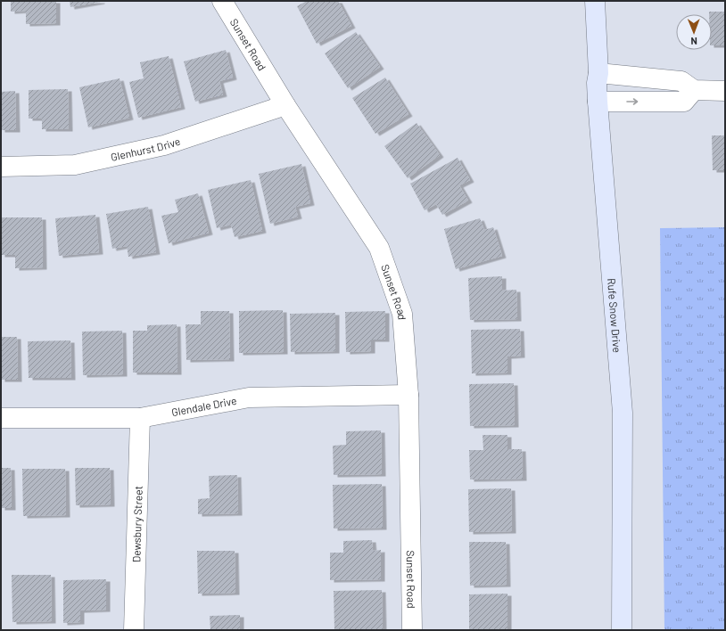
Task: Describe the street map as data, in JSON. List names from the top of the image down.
{
  "streets": {
    "main road": ["Rufe Snow Drive"],
    "street": [
      "Sunset Road",
      "Glenhurst Drive",
      "Glendale Drive",
      "Dewsbury Street"
    ]
  },
  "crossings": [
    ["Sunset Road", "Glenhurst Drive"],
    ["Sunset Road", "Glendale Drive"],
    ["Glendale Drive", "Dewsbury Street"]
  ],
  "north": "bottom"
}
